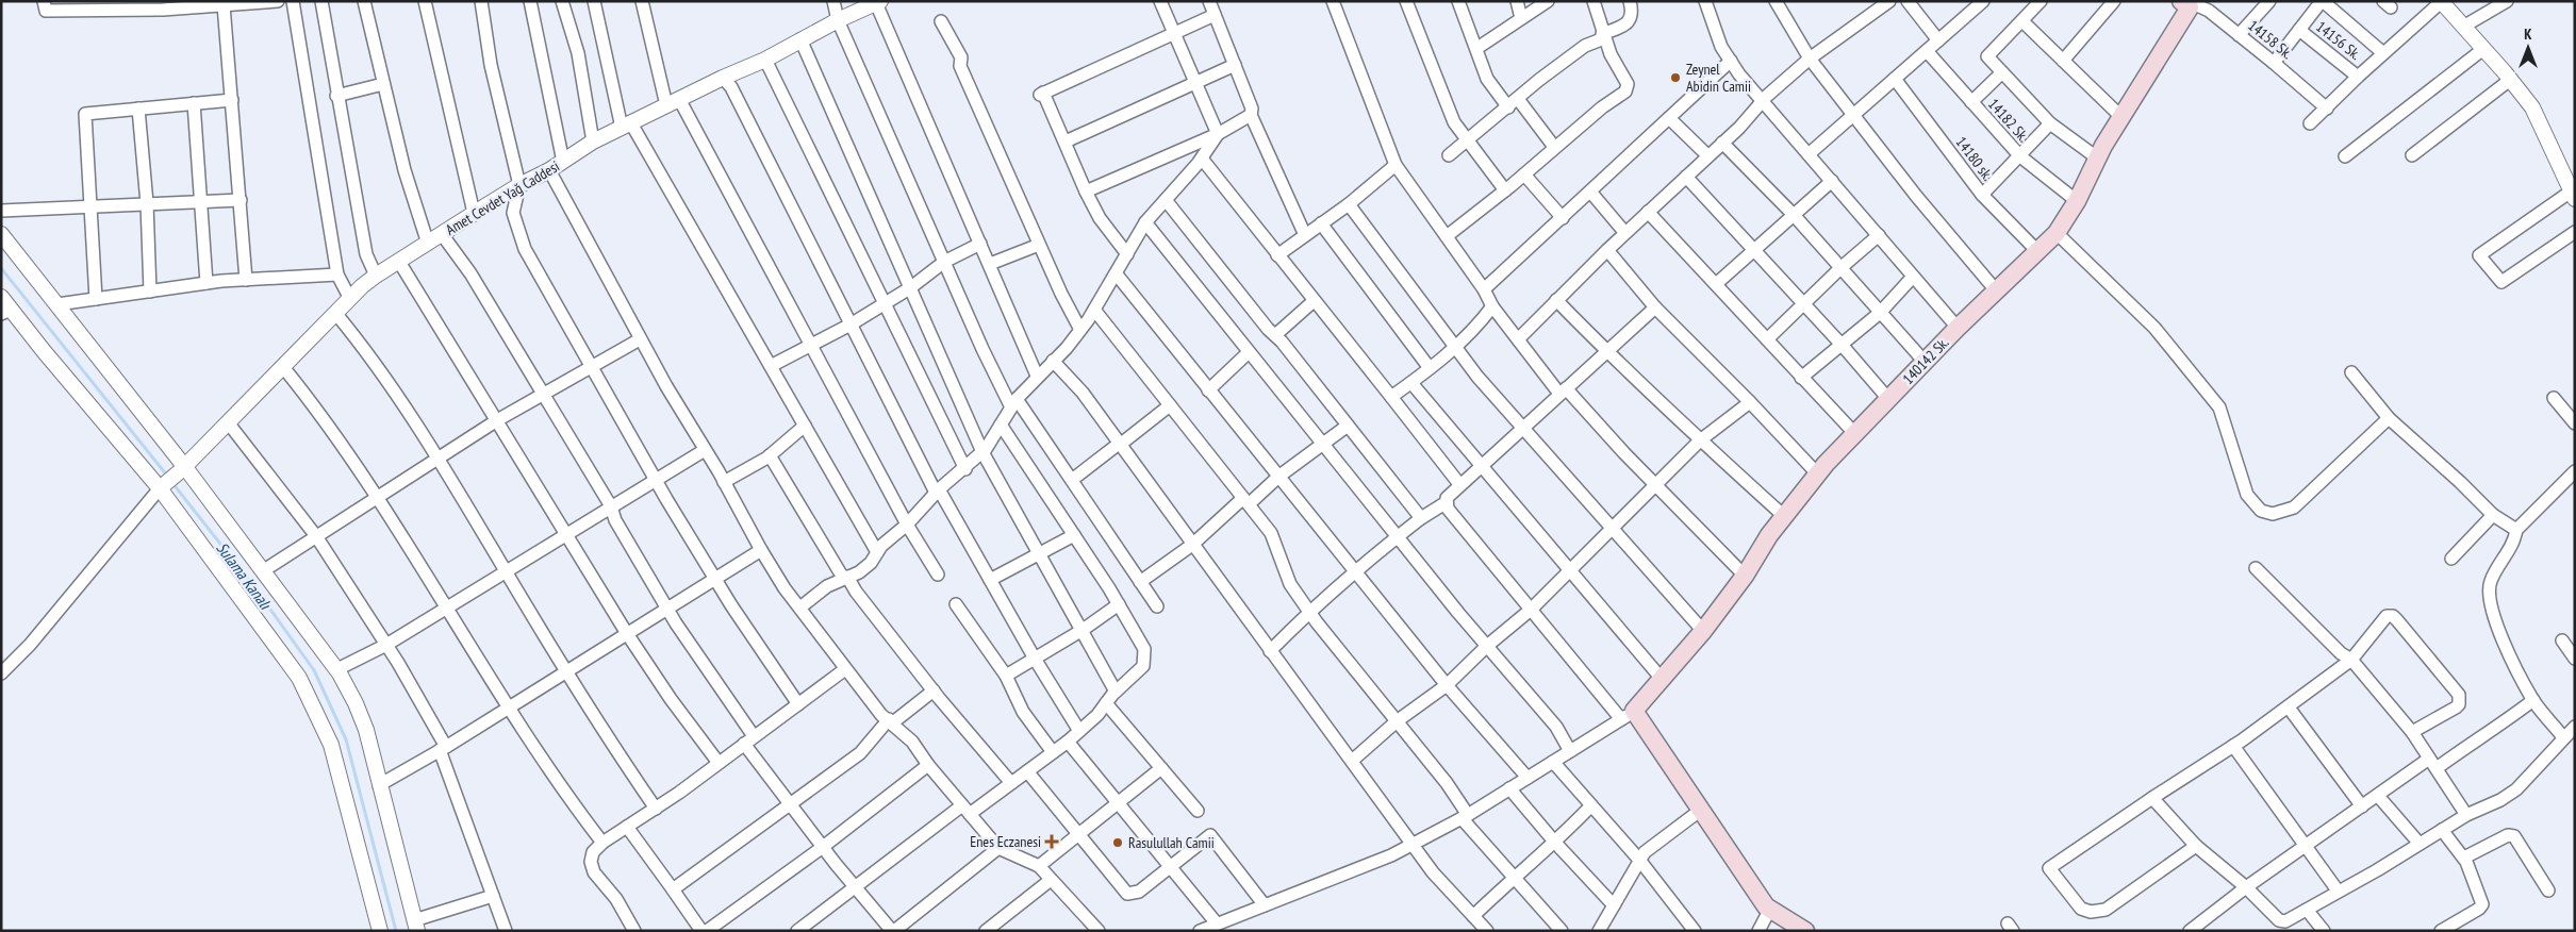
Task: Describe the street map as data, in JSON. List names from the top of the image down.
{
  "streets": {
    "main road": ["140142 Sk."],
    "street": [
      "14158 Sk.",
      "14156 Sk.",
      "14182 Sk.",
      "14180 sk.",
      "Amet Cevdet Yağ Caddesi"
    ]
  },
  "crossings": [
    ["14158 Sk.", "140142 Sk."],
    ["14182 Sk.", "140142 Sk."],
    ["14180 sk.", "140142 Sk."]
  ],
  "water": ["Sulama Kanalı"],
  "places": {
    "other": ["Zeynel Abidin Camii", "Rasulullah Camii"],
    "health": ["Enes Eczanesi"]
  },
  "north": "top"
}
